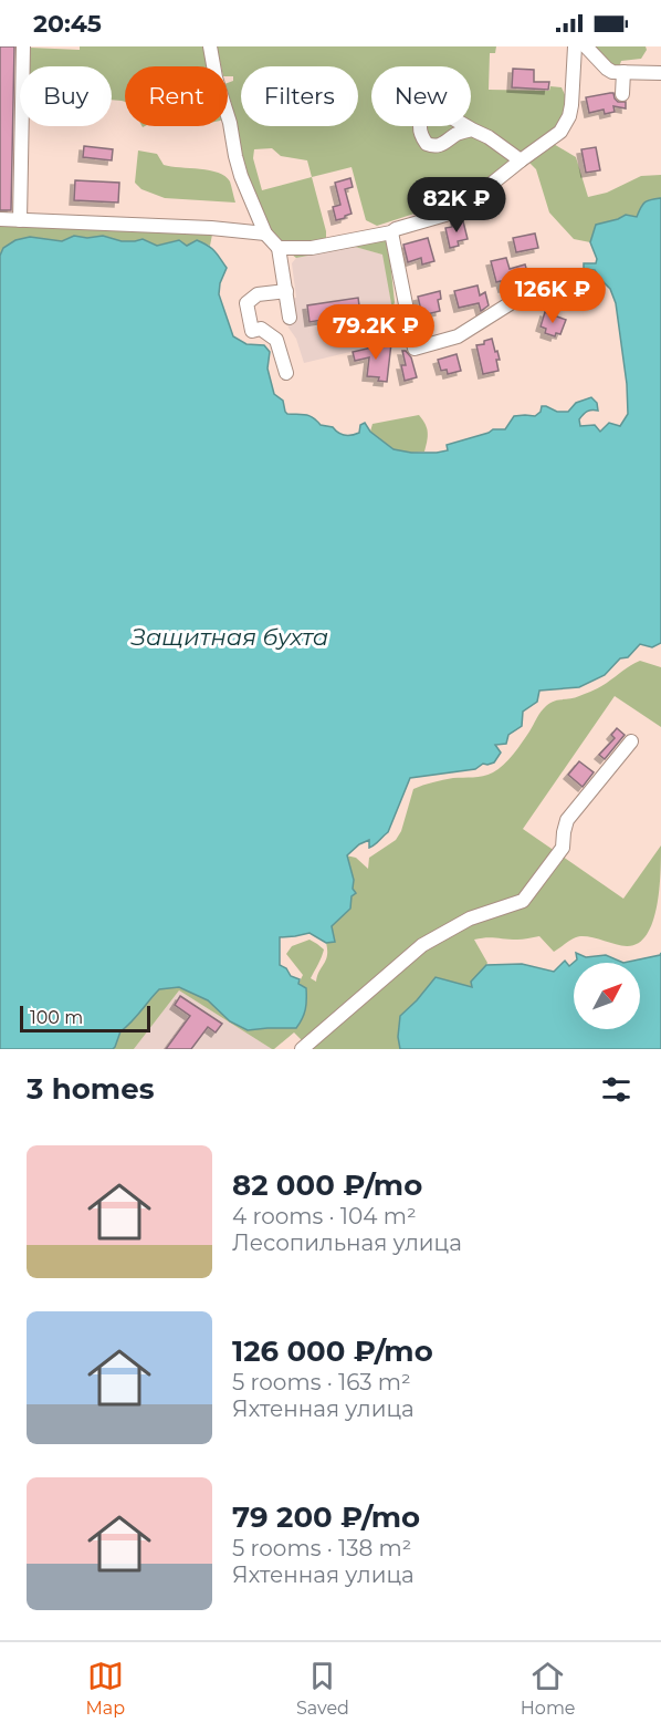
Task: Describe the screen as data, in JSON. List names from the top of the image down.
{
  "water": ["Защитная бухта"],
  "scale_bar": "100 m",
  "north": "top right",
  "page": {
    "status": "20:45",
    "chip": [
      "Buy",
      "Rent",
      "Filters",
      "New"
    ],
    "price": ["82K ₽", "126K ₽", "79.2K ₽"],
    "scale": "100 m",
    "heading": "3 homes",
    "list": [
      {
        "name": "82 000 ₽/mo",
        "note": "4 rooms · 104 m² · Лесопильная улица"
      },
      {
        "name": "126 000 ₽/mo",
        "note": "5 rooms · 163 m² · Яхтенная улица"
      },
      {
        "name": "79 200 ₽/mo",
        "note": "5 rooms · 138 m² · Яхтенная улица"
      }
    ],
    "tabs": ["Map", "Saved", "Home"]
  }
}
